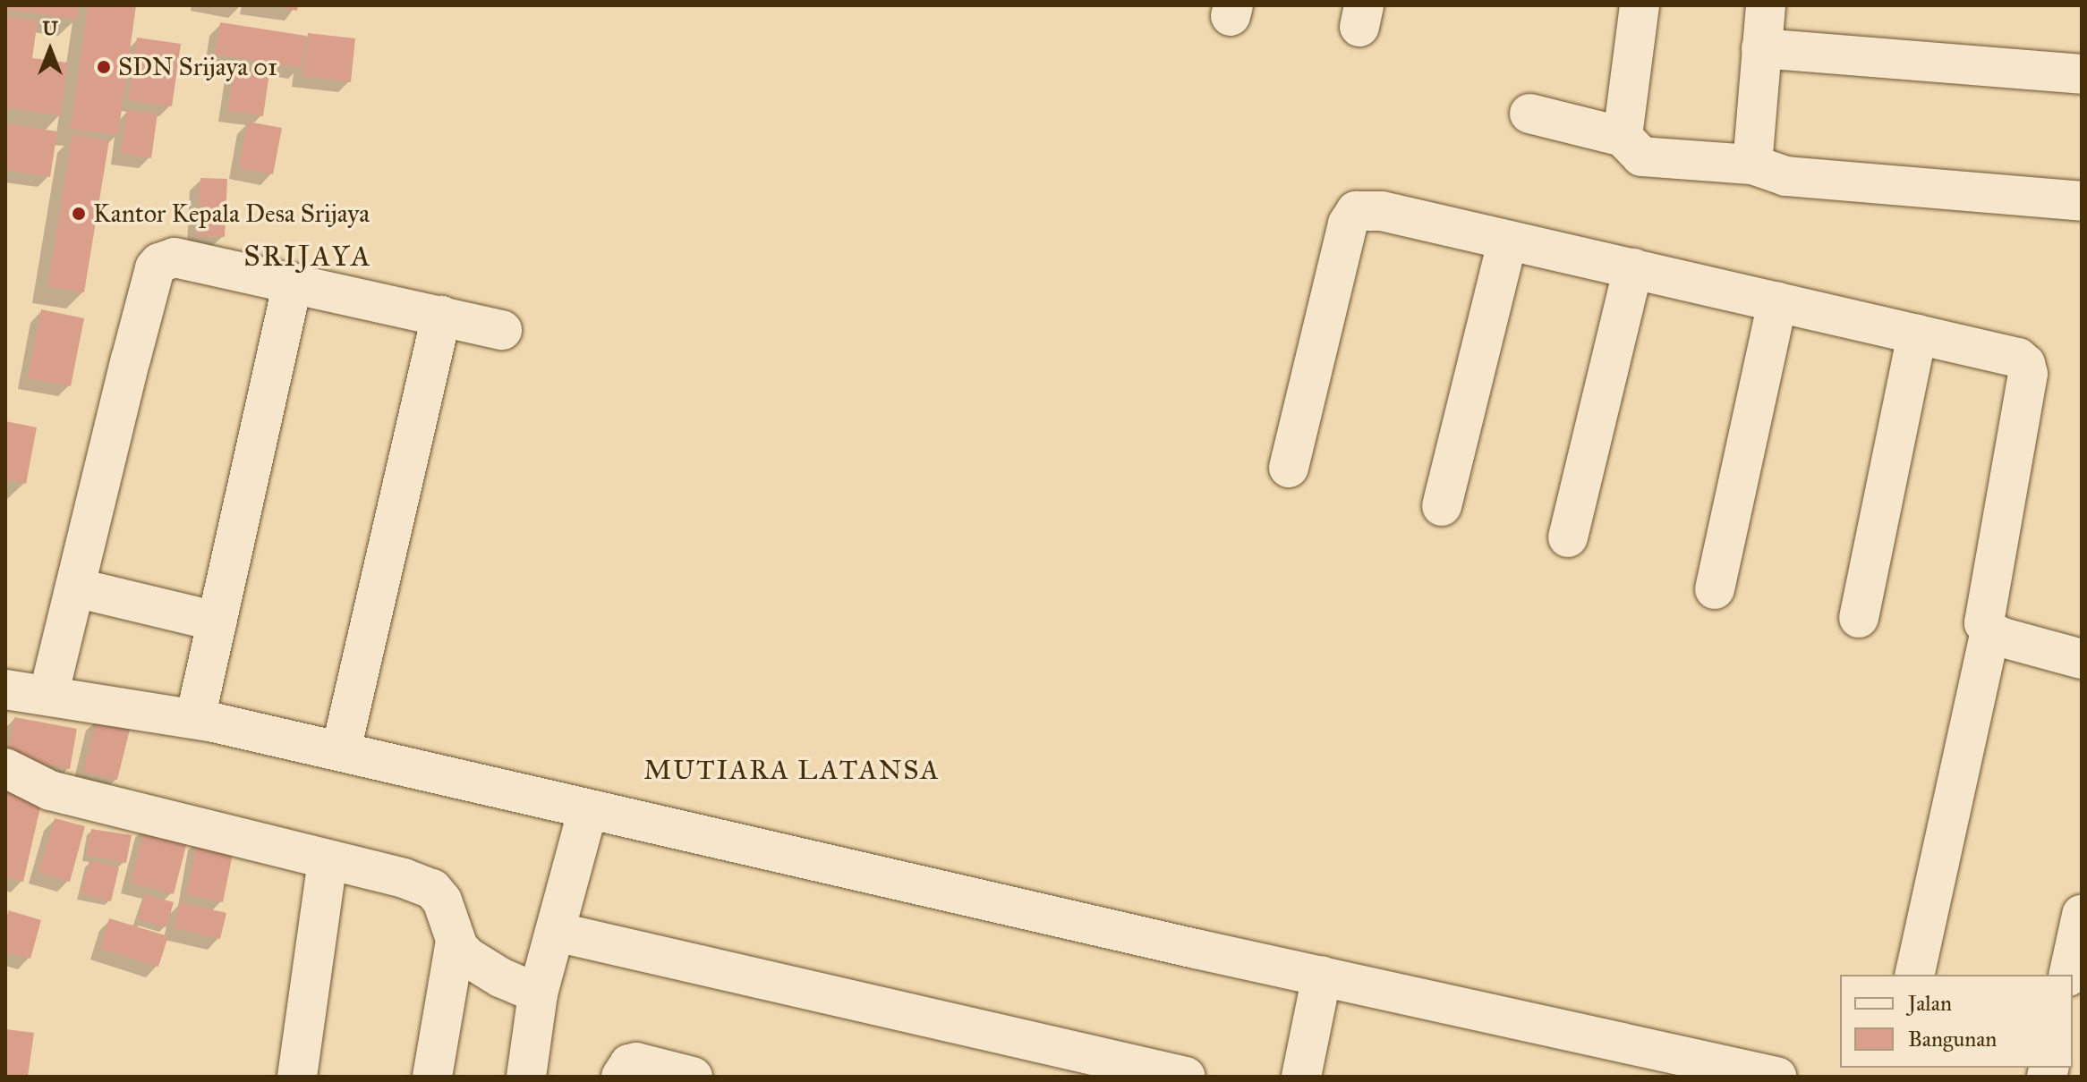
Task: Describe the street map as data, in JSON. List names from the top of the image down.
{
  "districts": ["SRIJAYA", "MUTIARA LATANSA"],
  "places": ["SDN Srijaya 01", "Kantor Kepala Desa Srijaya"],
  "legend": ["Jalan", "Bangunan"],
  "north": "top"
}
